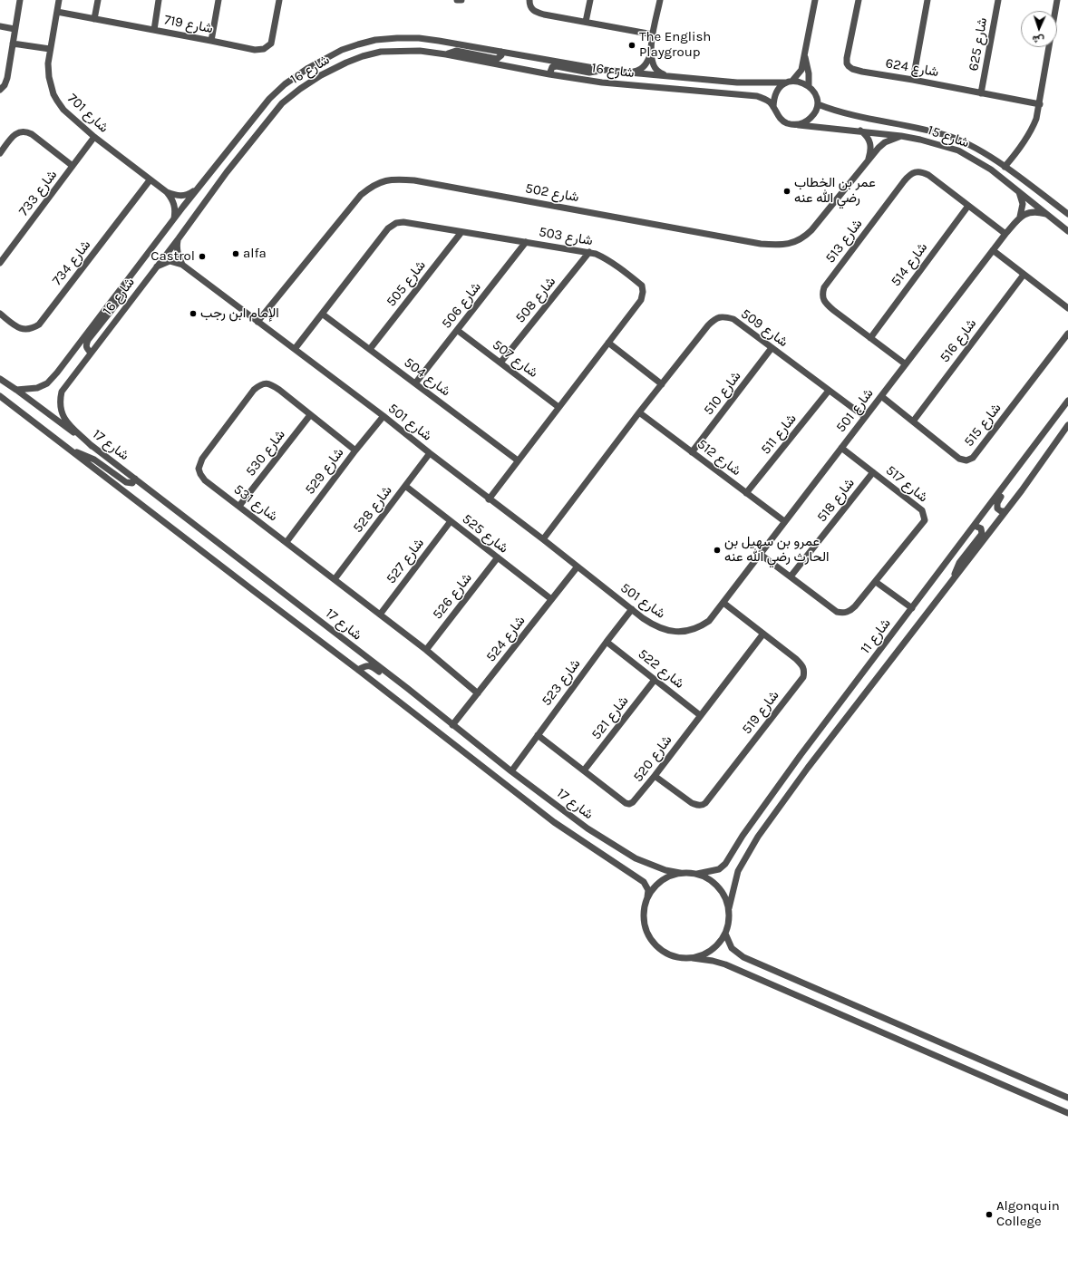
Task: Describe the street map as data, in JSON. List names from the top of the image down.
{
  "streets": {
    "street": [
      "شارع 719",
      "شارع 625",
      "شارع 624",
      "شارع 16",
      "شارع 701",
      "شارع 15",
      "شارع 733",
      "شارع 502",
      "شارع 503",
      "شارع 513",
      "شارع 734",
      "شارع 514",
      "شارع 505",
      "شارع 508",
      "شارع 506",
      "شارع 509",
      "شارع 516",
      "شارع 507",
      "شارع 504",
      "شارع 510",
      "شارع 501",
      "شارع 515",
      "شارع 511",
      "شارع 17",
      "شارع 530",
      "شارع 512",
      "شارع 529",
      "شارع 517",
      "شارع 518",
      "شارع 531",
      "شارع 528",
      "شارع 525",
      "شارع 527",
      "شارع 526",
      "شارع 11",
      "شارع 524",
      "شارع 522",
      "شارع 523",
      "شارع 519",
      "شارع 521",
      "شارع 520"
    ]
  },
  "crossings": [
    ["شارع 719", "شارع 701"],
    ["شارع 625", "شارع 624"],
    ["شارع 16", "شارع 701"],
    ["شارع 16", "شارع 15"],
    ["شارع 16", "شارع 17"],
    ["شارع 701", "شارع 733"],
    ["شارع 701", "شارع 734"],
    ["شارع 15", "شارع 502"],
    ["شارع 502", "شارع 501"],
    ["شارع 503", "شارع 505"],
    ["شارع 503", "شارع 508"],
    ["شارع 503", "شارع 506"],
    ["شارع 503", "شارع 507"],
    ["شارع 503", "شارع 504"],
    ["شارع 503", "شارع 501"],
    ["شارع 513", "شارع 514"],
    ["شارع 513", "شارع 501"],
    ["شارع 505", "شارع 504"],
    ["شارع 508", "شارع 507"],
    ["شارع 506", "شارع 507"],
    ["شارع 506", "شارع 504"],
    ["شارع 509", "شارع 510"],
    ["شارع 509", "شارع 501"],
    ["شارع 509", "شارع 511"],
    ["شارع 509", "شارع 512"],
    ["شارع 516", "شارع 515"],
    ["شارع 510", "شارع 512"],
    ["شارع 501", "شارع 515"],
    ["شارع 501", "شارع 512"],
    ["شارع 501", "شارع 529"],
    ["شارع 501", "شارع 517"],
    ["شارع 501", "شارع 528"],
    ["شارع 501", "شارع 524"],
    ["شارع 501", "شارع 523"],
    ["شارع 501", "شارع 519"],
    ["شارع 511", "شارع 512"],
    ["شارع 17", "شارع 11"],
    ["شارع 17", "شارع 524"],
    ["شارع 17", "شارع 523"],
    ["شارع 530", "شارع 531"],
    ["شارع 529", "شارع 531"],
    ["شارع 517", "شارع 518"],
    ["شارع 531", "شارع 528"],
    ["شارع 531", "شارع 527"],
    ["شارع 531", "شارع 526"],
    ["شارع 531", "شارع 524"],
    ["شارع 528", "شارع 525"],
    ["شارع 525", "شارع 527"],
    ["شارع 525", "شارع 526"],
    ["شارع 525", "شارع 524"],
    ["شارع 522", "شارع 523"],
    ["شارع 522", "شارع 521"],
    ["شارع 522", "شارع 520"],
    ["شارع 523", "شارع 520"],
    ["شارع 519", "شارع 520"],
    ["شارع 521", "شارع 520"]
  ],
  "places": [
    "The English Playgroup",
    "عمر بن الخطاب رضي الله عنه",
    "alfa",
    "Castrol",
    "الإمام ابن رجب",
    "عمرو بن سهيل بن الحارث رضي الله عنه",
    "Algonquin College"
  ],
  "north": "bottom"
}
